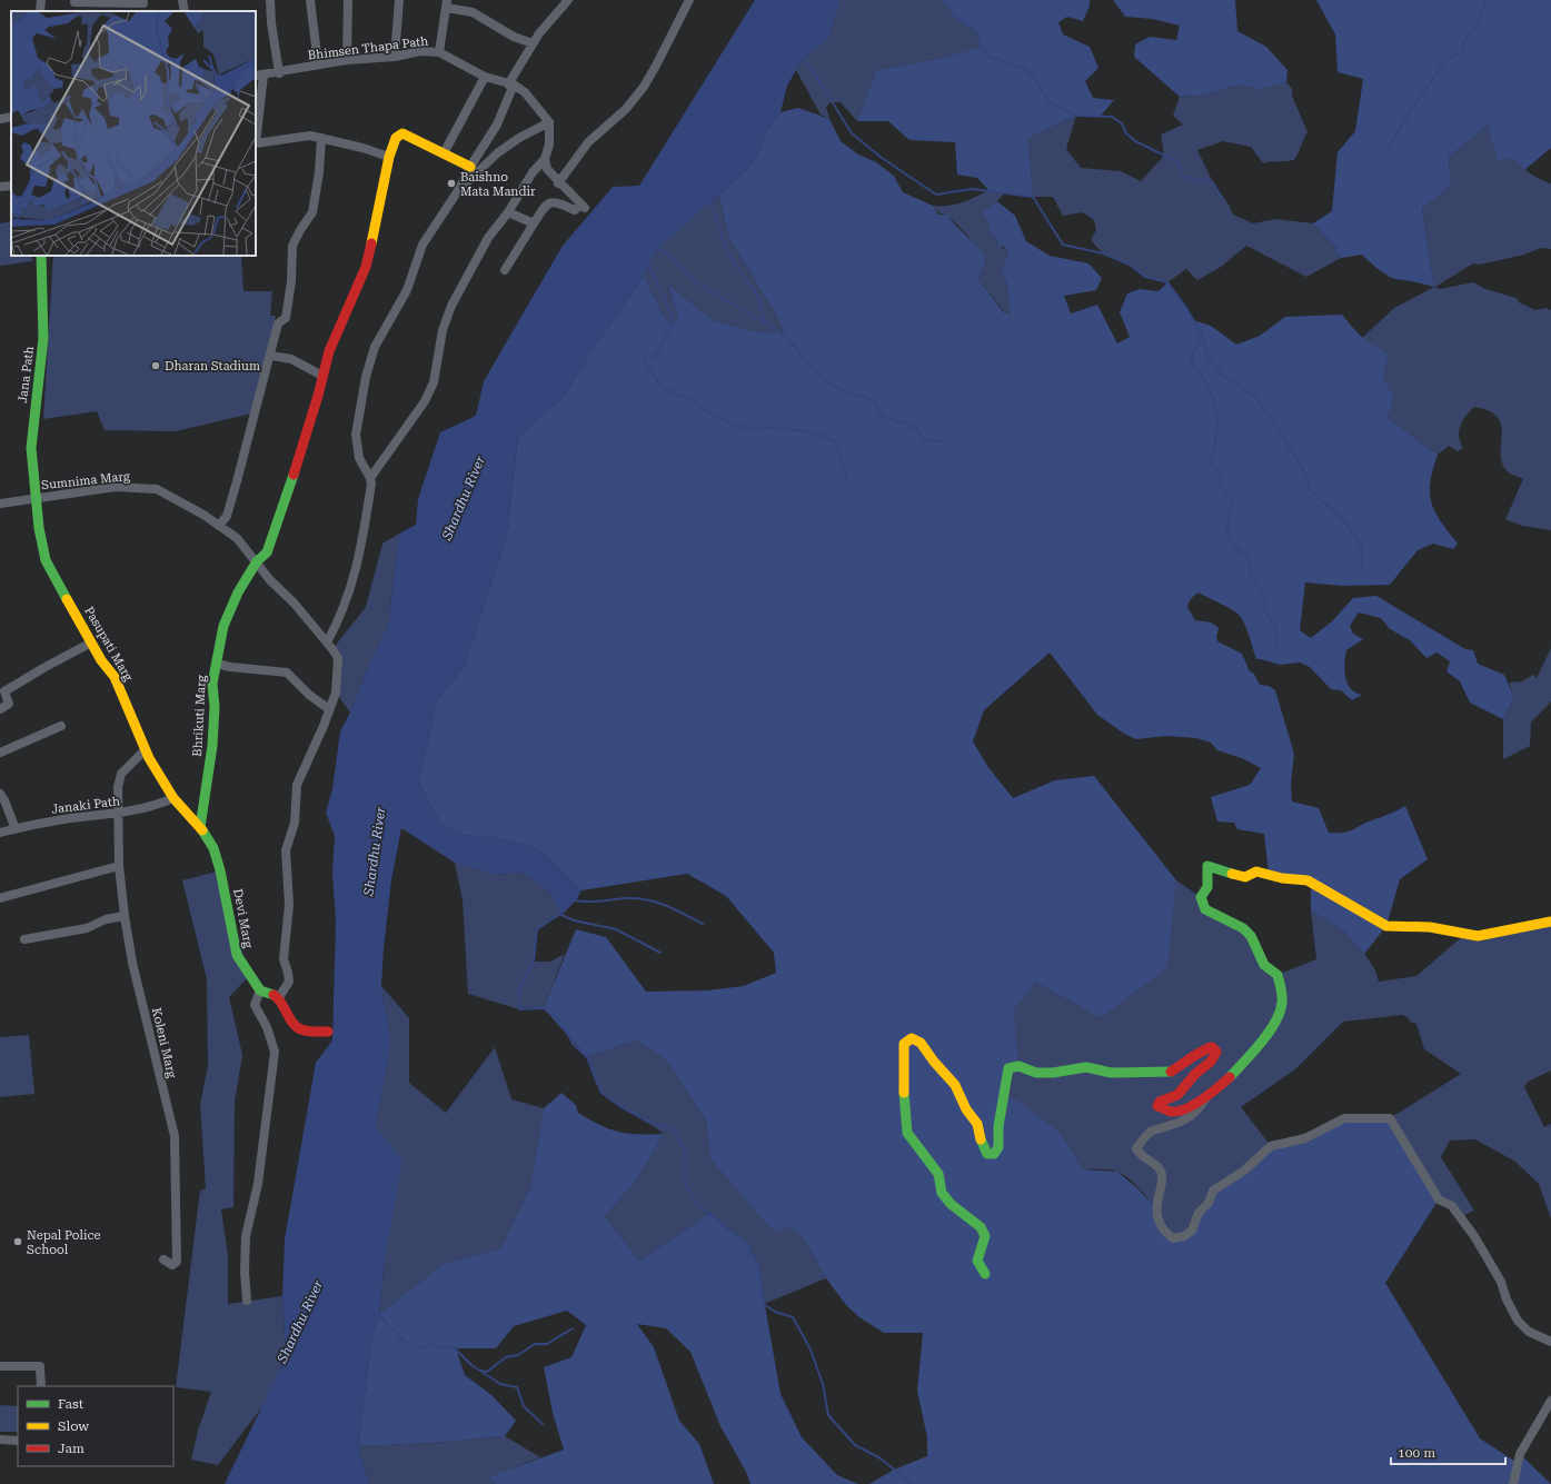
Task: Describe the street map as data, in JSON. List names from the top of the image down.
{
  "streets": {
    "street": [
      "Bhimsen Thapa Path",
      "Jana Path",
      "Sumnima Marg",
      "Pasupati Marg",
      "Bhrikuti Marg",
      "Janaki Path",
      "Devi Marg",
      "Koleni Marg"
    ]
  },
  "crossings": [
    ["Jana Path", "Sumnima Marg"],
    ["Jana Path", "Pasupati Marg"],
    ["Sumnima Marg", "Pasupati Marg"],
    ["Sumnima Marg", "Bhrikuti Marg"],
    ["Pasupati Marg", "Janaki Path"],
    ["Pasupati Marg", "Koleni Marg"],
    ["Bhrikuti Marg", "Devi Marg"],
    ["Janaki Path", "Koleni Marg"]
  ],
  "water": ["Shardhu River"],
  "places": ["Baishno Mata Mandir", "Dharan Stadium", "Nepal Police School"],
  "legend": ["Fast", "Slow", "Jam"],
  "scale_bar": "100 m"
}
